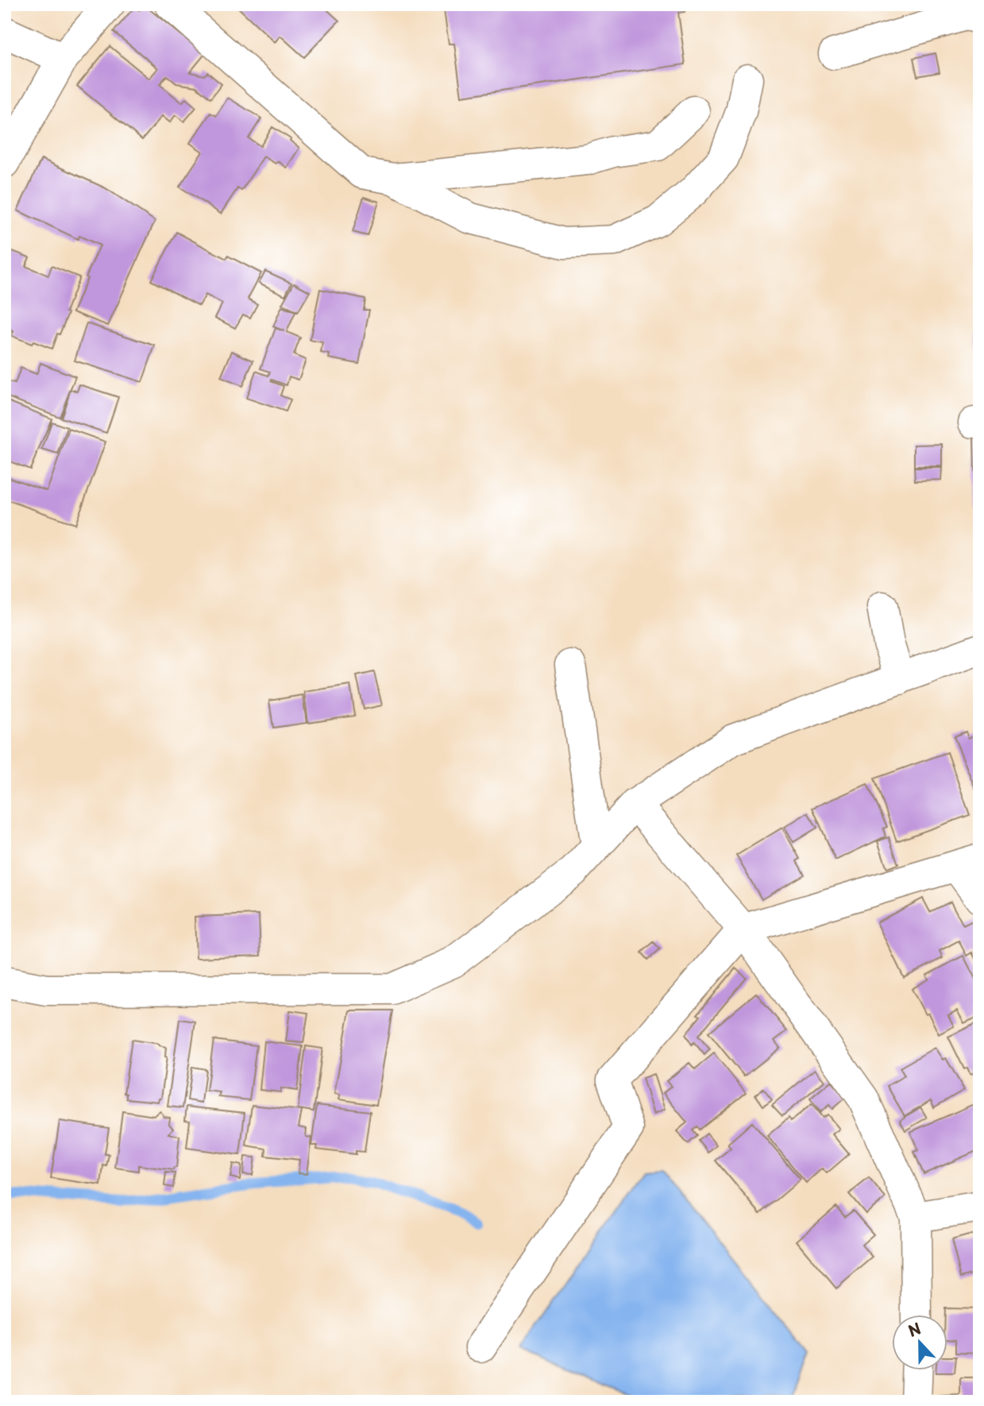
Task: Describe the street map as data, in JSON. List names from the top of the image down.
{
  "north": "top"
}
